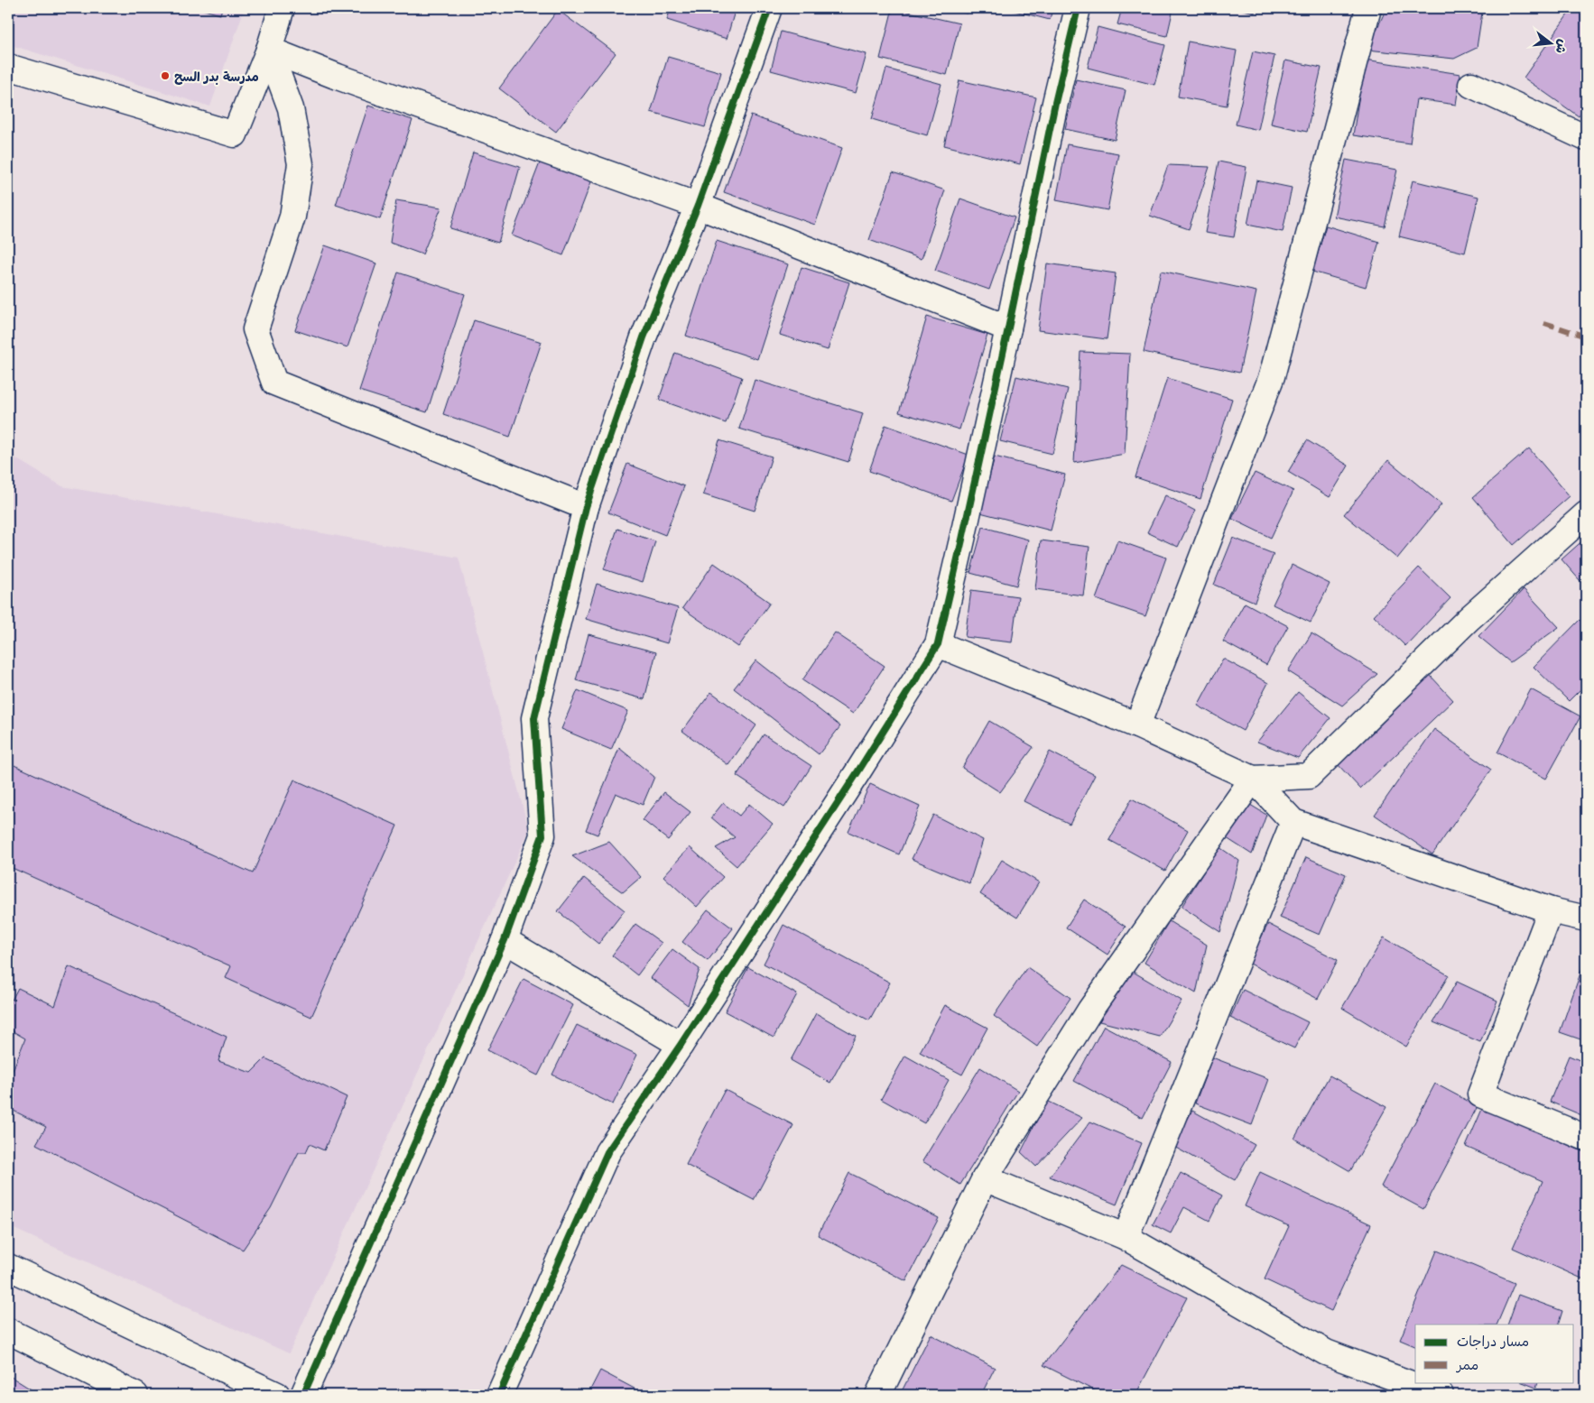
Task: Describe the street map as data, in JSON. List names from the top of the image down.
{
  "places": ["مدرسة بدر السح"],
  "legend": ["مسار دراجات", "ممر"],
  "north": "right"
}
